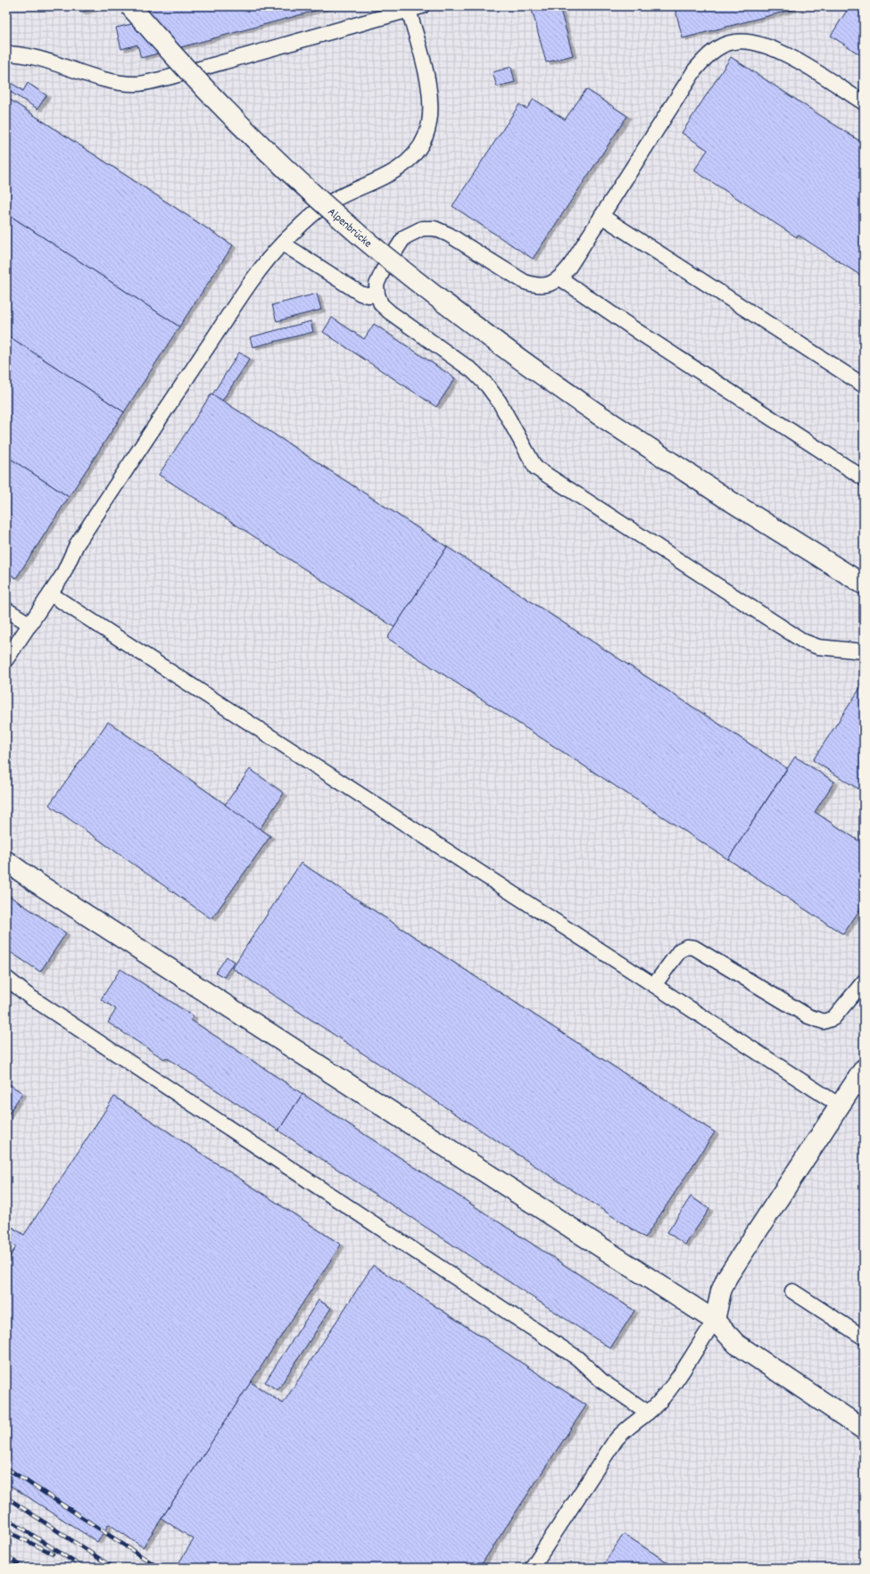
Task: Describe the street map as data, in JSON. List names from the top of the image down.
{
  "streets": {
    "street": ["Alpenbrücke"]
  }
}
